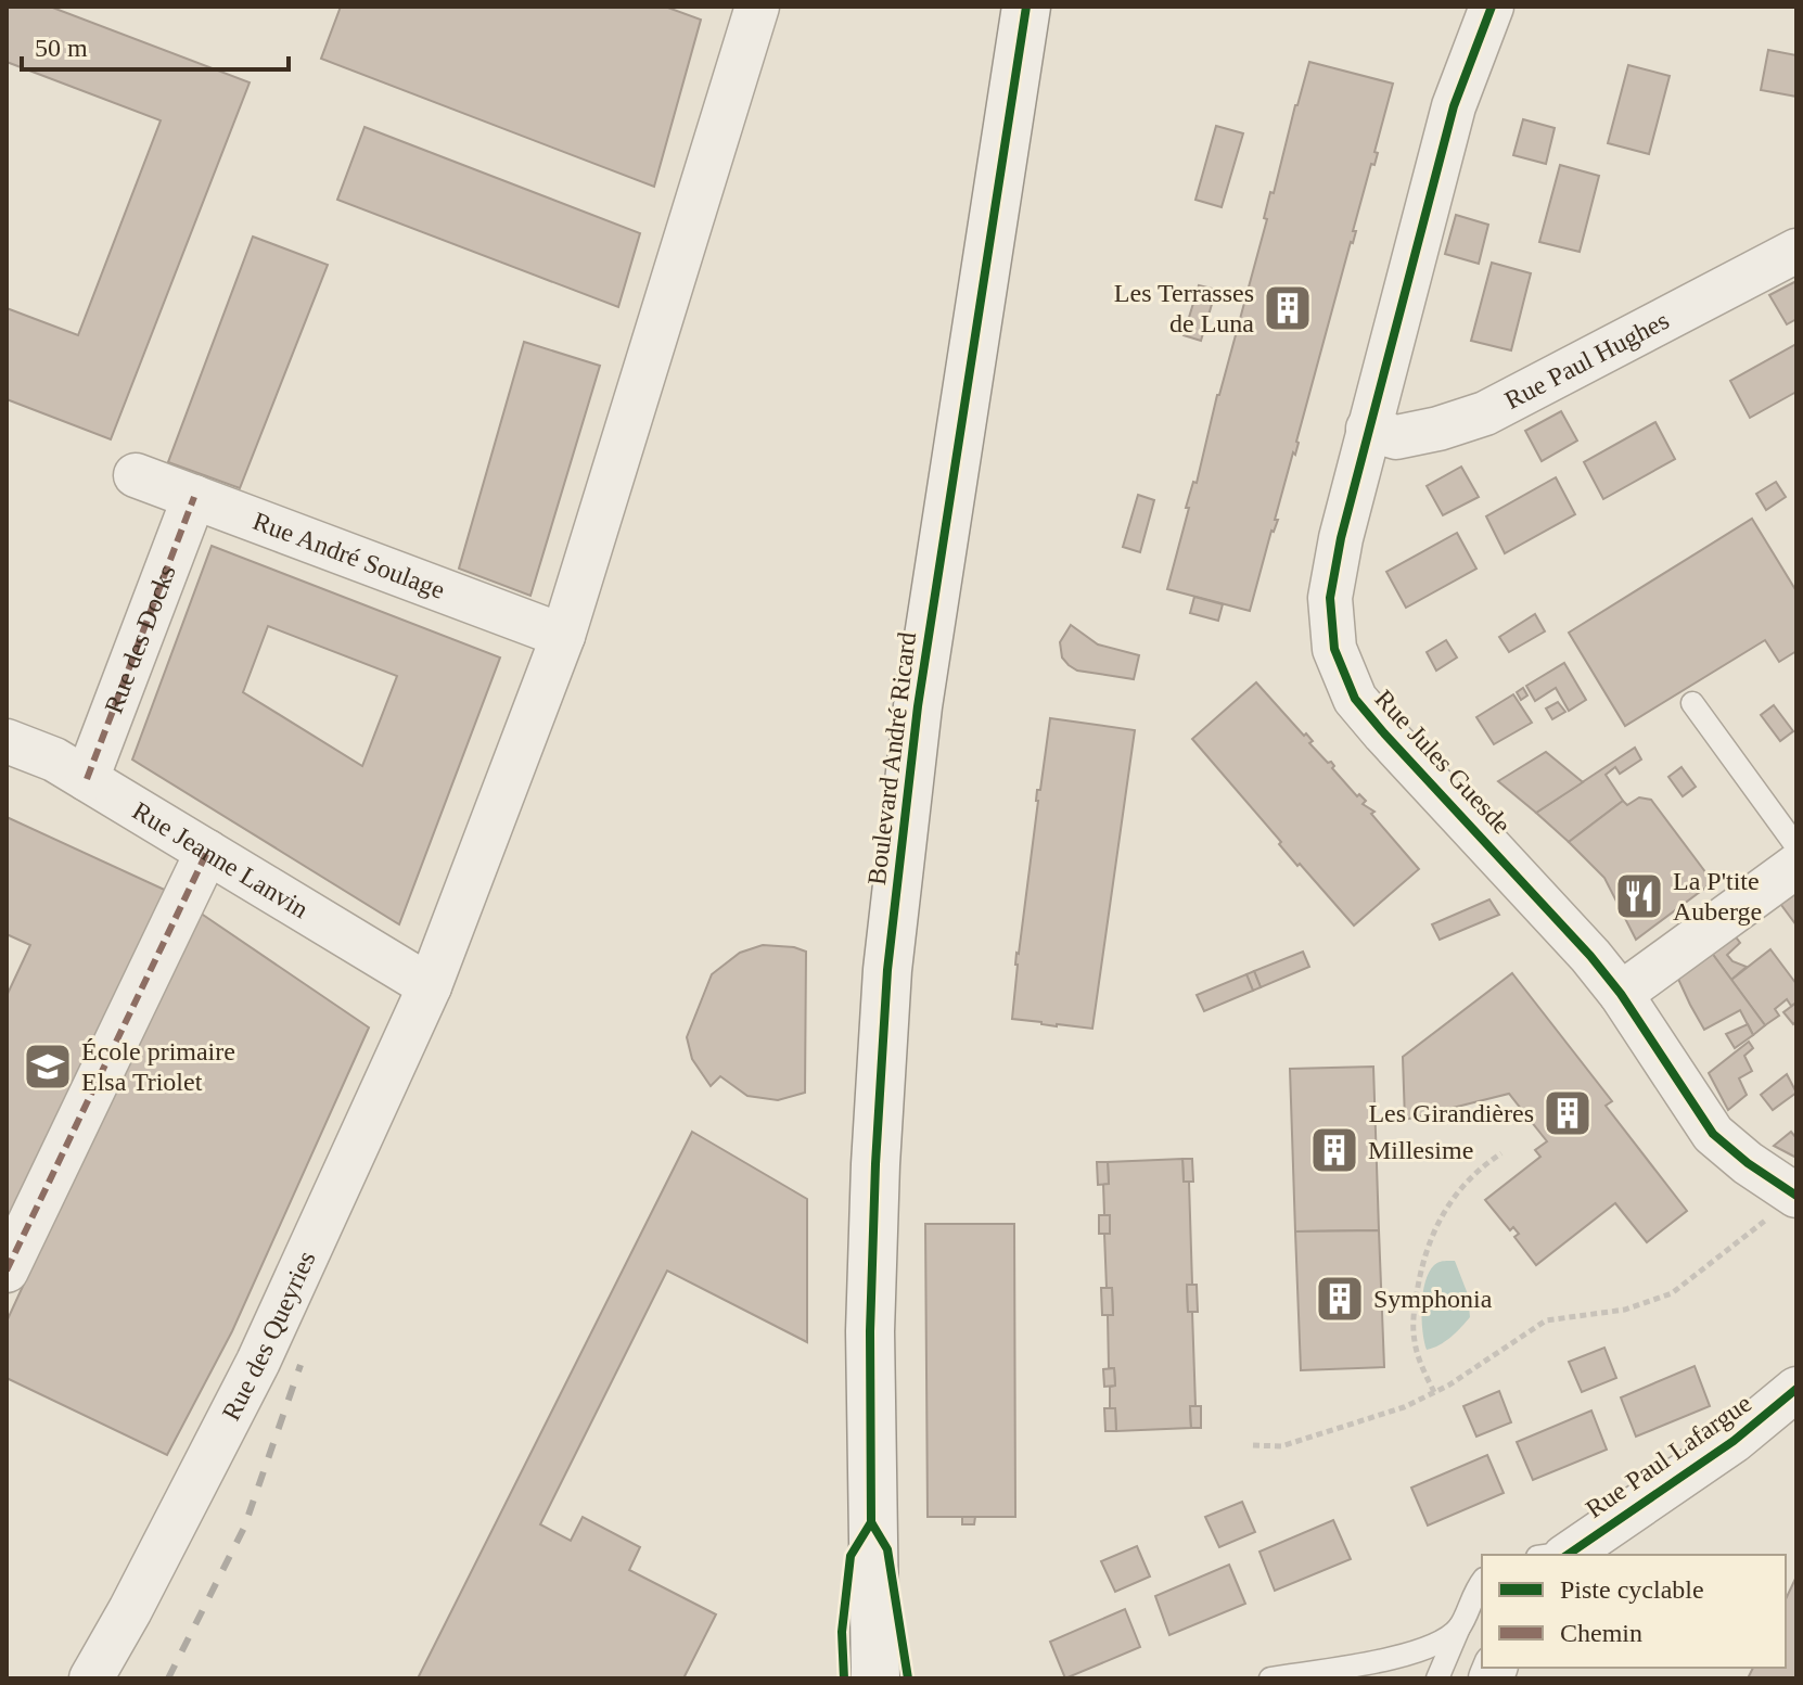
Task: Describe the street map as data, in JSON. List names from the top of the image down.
{
  "streets": {
    "main road": ["Boulevard André Ricard"],
    "street": [
      "Rue Paul Hughes",
      "Rue André Soulage",
      "Rue des Docks",
      "Rue Jules Guesde",
      "Rue Jeanne Lanvin",
      "Rue des Queyries",
      "Rue Paul Lafargue"
    ]
  },
  "crossings": [
    ["Rue Paul Hughes", "Rue Jules Guesde"],
    ["Rue André Soulage", "Rue des Docks"],
    ["Rue André Soulage", "Rue des Queyries"],
    ["Rue des Docks", "Rue Jeanne Lanvin"],
    ["Rue Jeanne Lanvin", "Rue des Queyries"]
  ],
  "places": {
    "building": [
      "Les Terrasses de Luna",
      "Les Girandières",
      "Millesime",
      "Symphonia"
    ],
    "restaurant": ["La P'tite Auberge"],
    "school or university": ["École primaire Elsa Triolet"]
  },
  "legend": ["Piste cyclable", "Chemin"],
  "scale_bar": "50 m"
}
